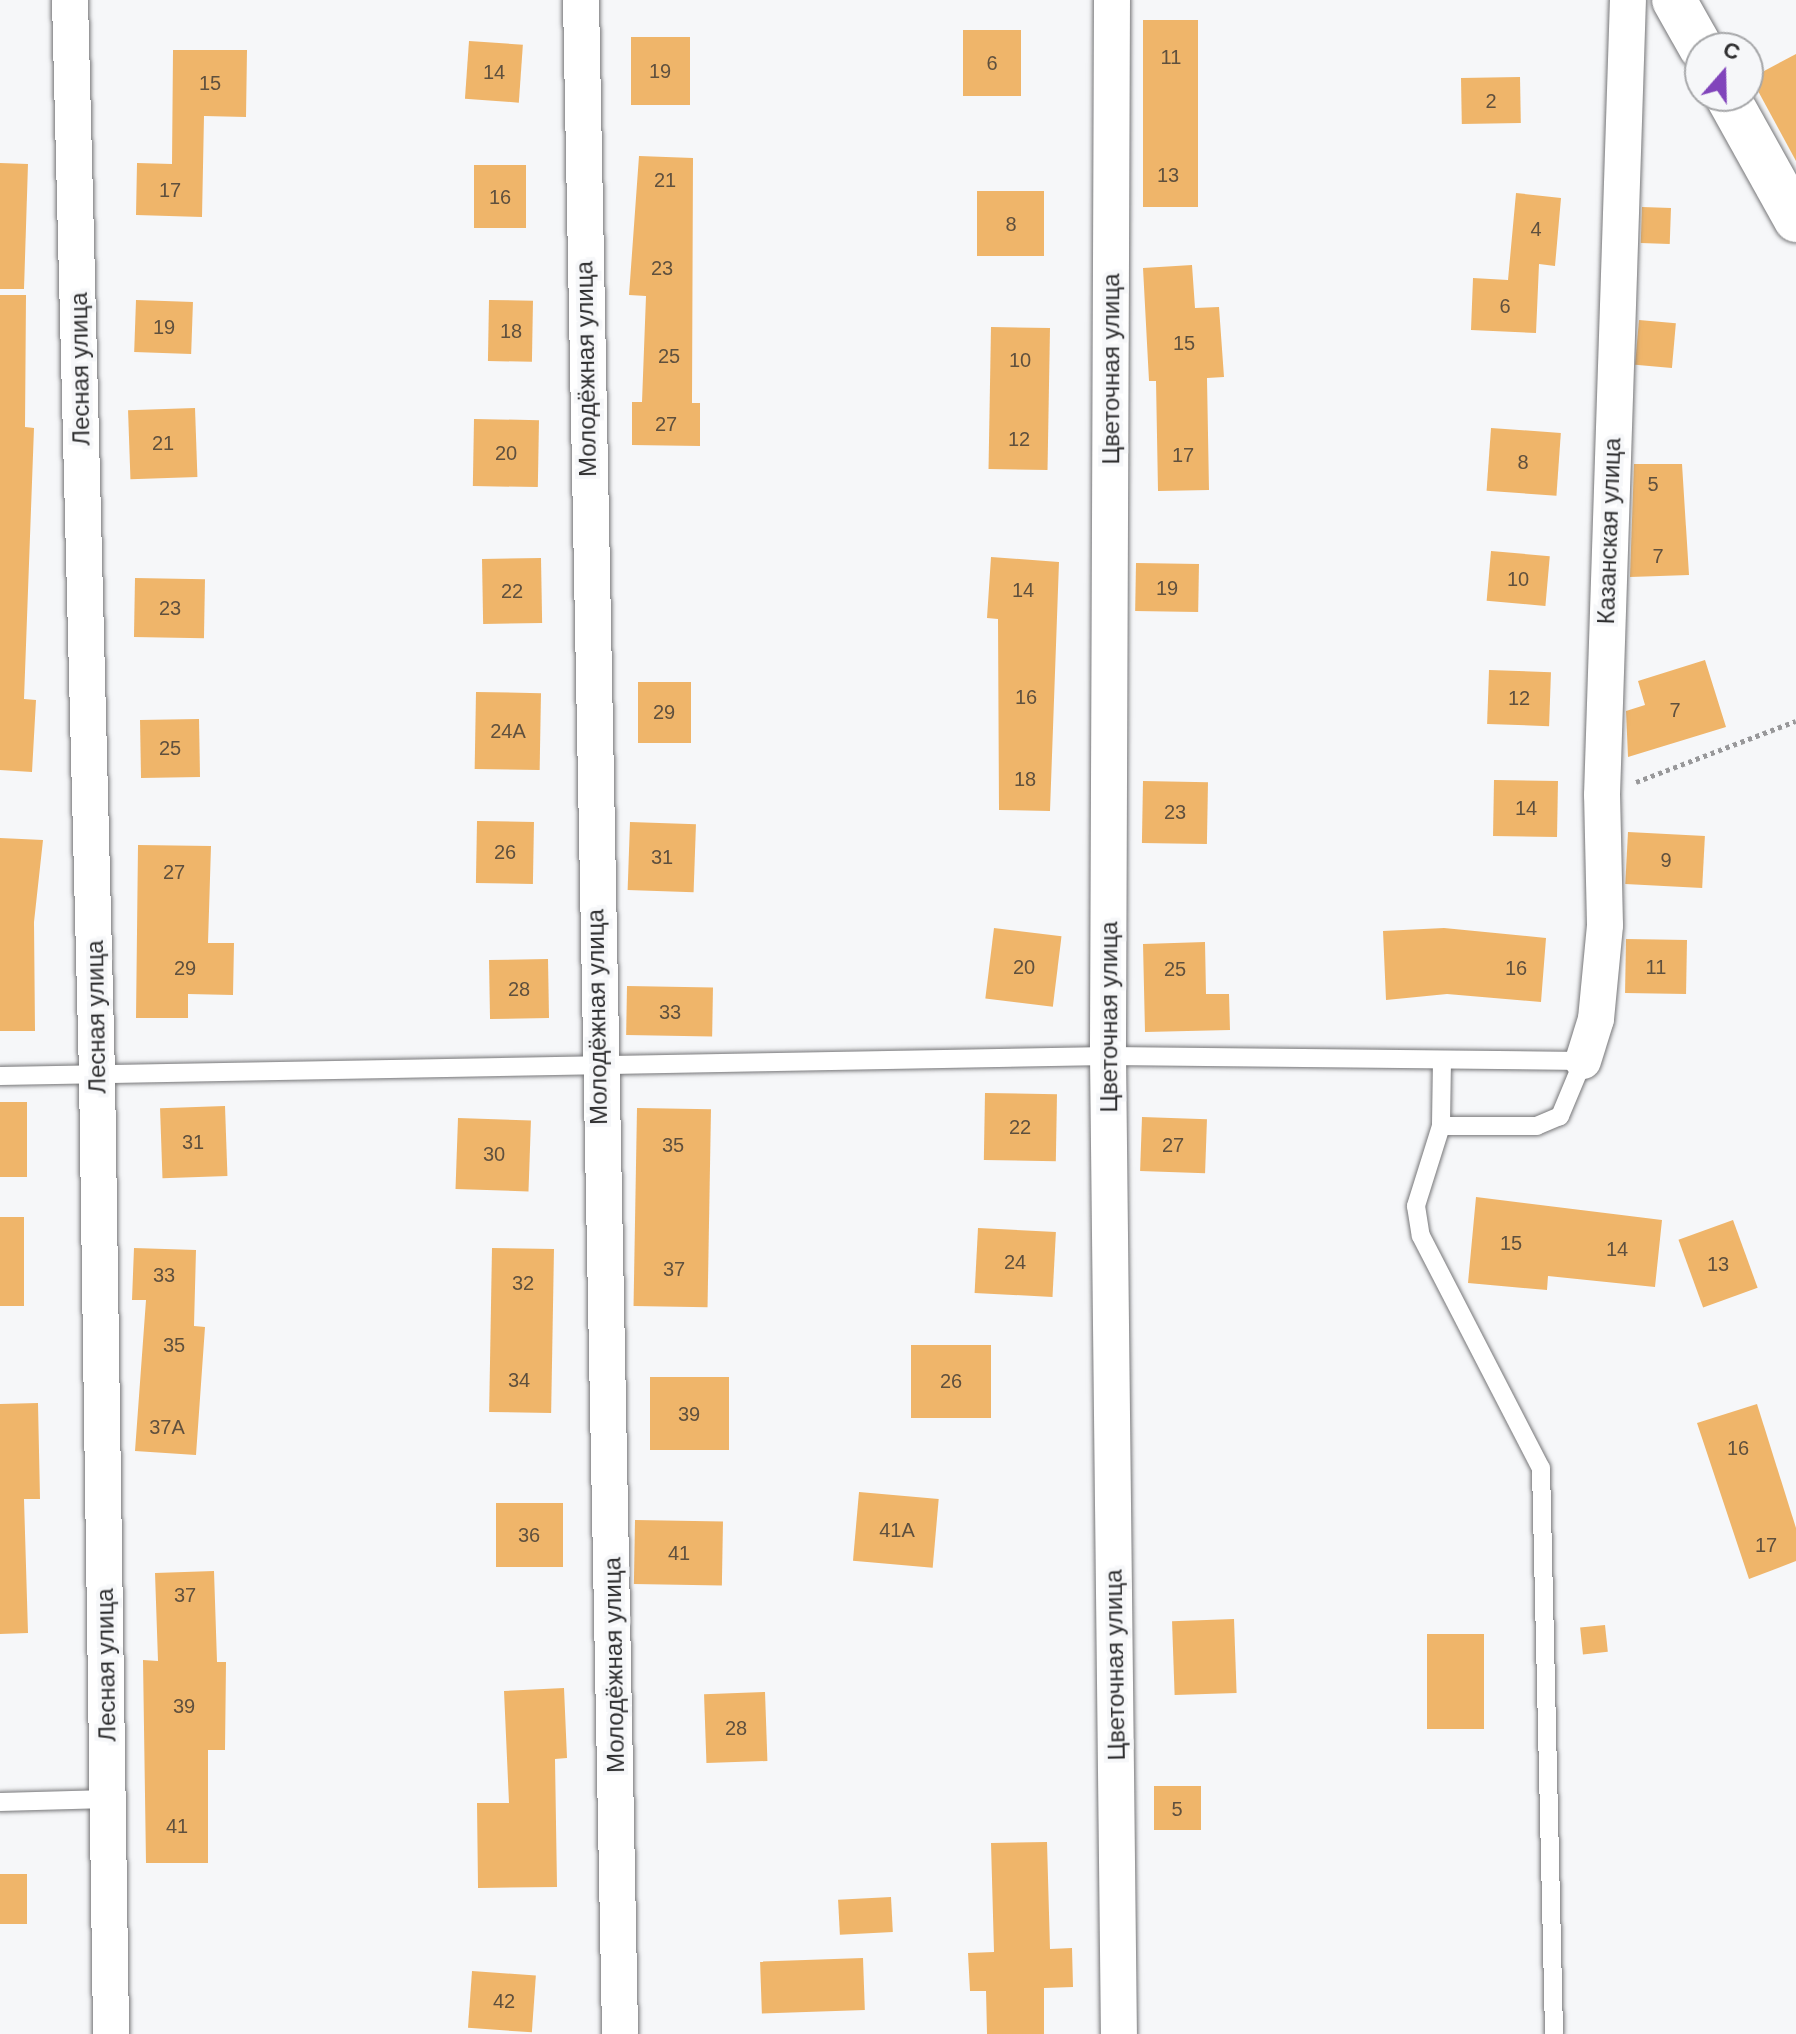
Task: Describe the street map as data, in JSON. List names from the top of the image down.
{
  "streets": {
    "street": [
      "Лесная улица",
      "Молодёжная улица",
      "Цветочная улица",
      "Казанская улица"
    ]
  },
  "house_numbers": [
    "11",
    "6",
    "19",
    "14",
    "15",
    "2",
    "13",
    "21",
    "17",
    "16",
    "8",
    "4",
    "23",
    "6",
    "19",
    "18",
    "15",
    "25",
    "10",
    "27",
    "12",
    "21",
    "20",
    "17",
    "8",
    "5",
    "7",
    "10",
    "19",
    "14",
    "22",
    "23",
    "16",
    "12",
    "7",
    "29",
    "24А",
    "25",
    "18",
    "14",
    "23",
    "26",
    "31",
    "9",
    "27",
    "20",
    "11",
    "29",
    "16",
    "25",
    "28",
    "33",
    "22",
    "31",
    "35",
    "27",
    "30",
    "15",
    "14",
    "24",
    "13",
    "37",
    "33",
    "32",
    "35",
    "34",
    "26",
    "39",
    "37А",
    "16",
    "41А",
    "36",
    "17",
    "41",
    "37",
    "39",
    "28",
    "5",
    "41",
    "42"
  ],
  "north": "top"
}
